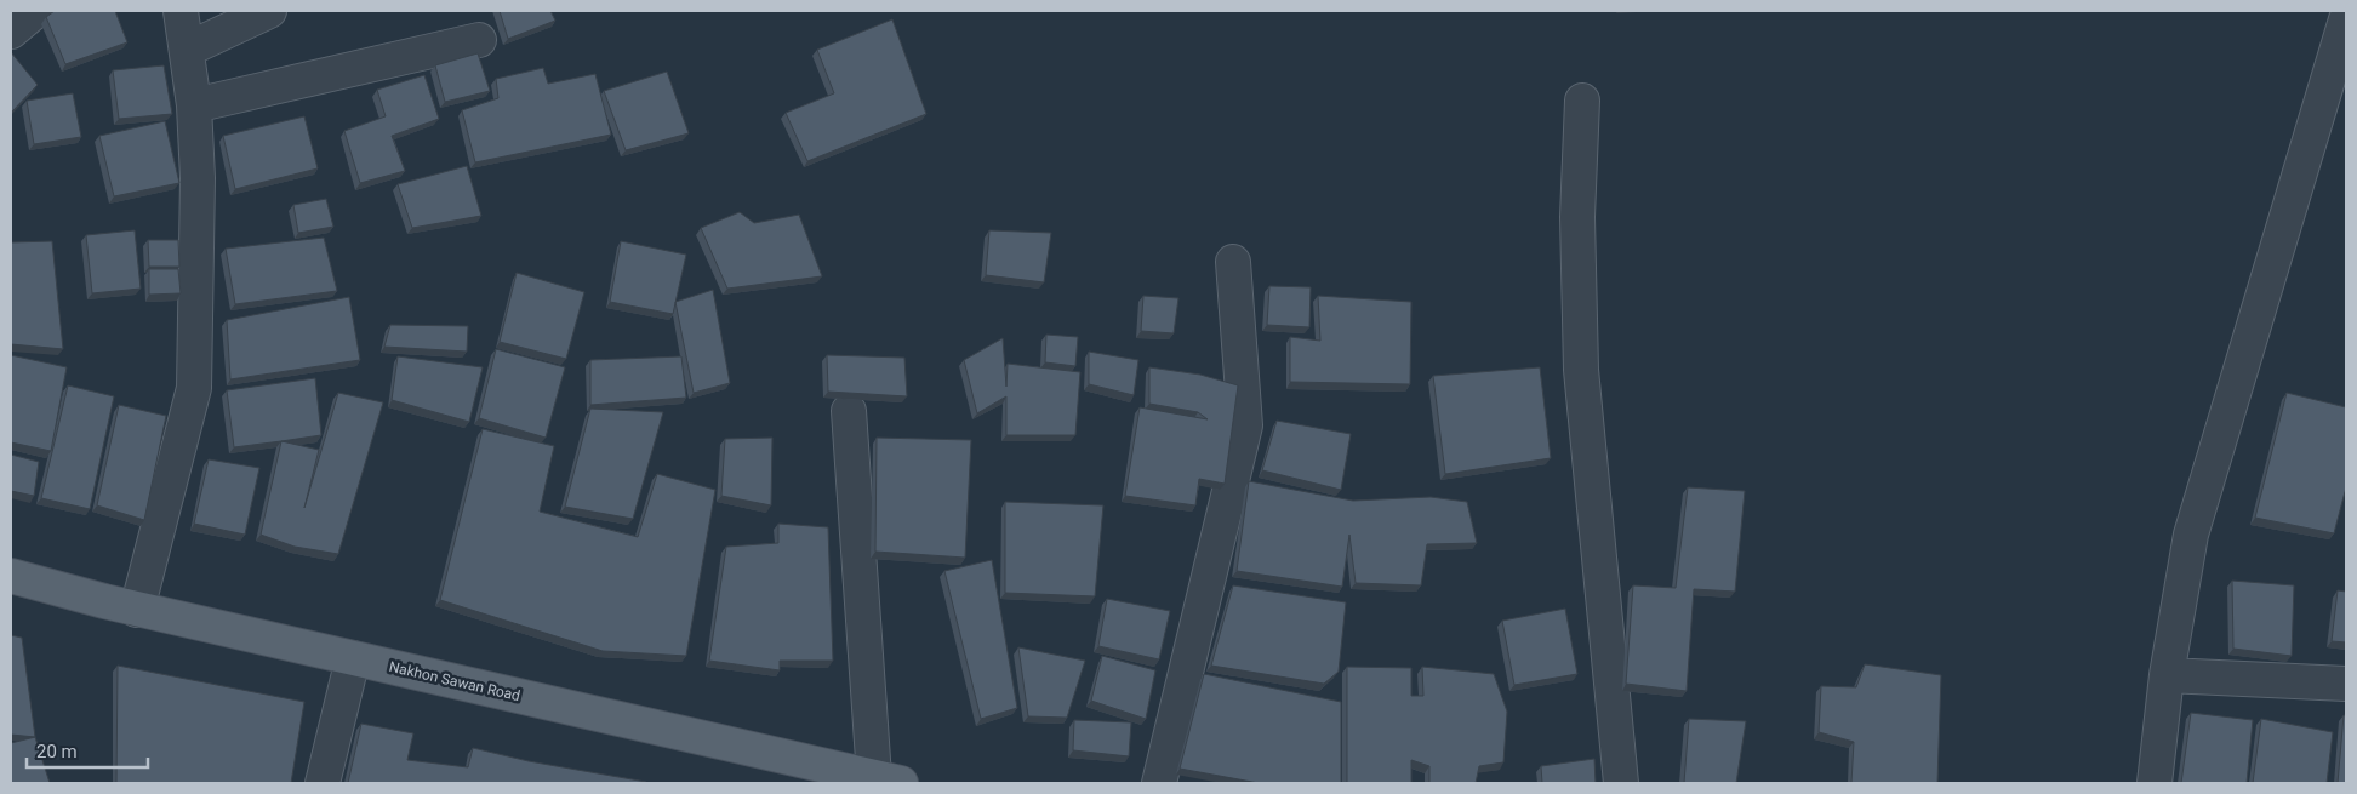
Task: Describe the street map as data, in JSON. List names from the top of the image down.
{
  "streets": {
    "main road": ["Nakhon Sawan Road"]
  },
  "scale_bar": "20 m"
}
